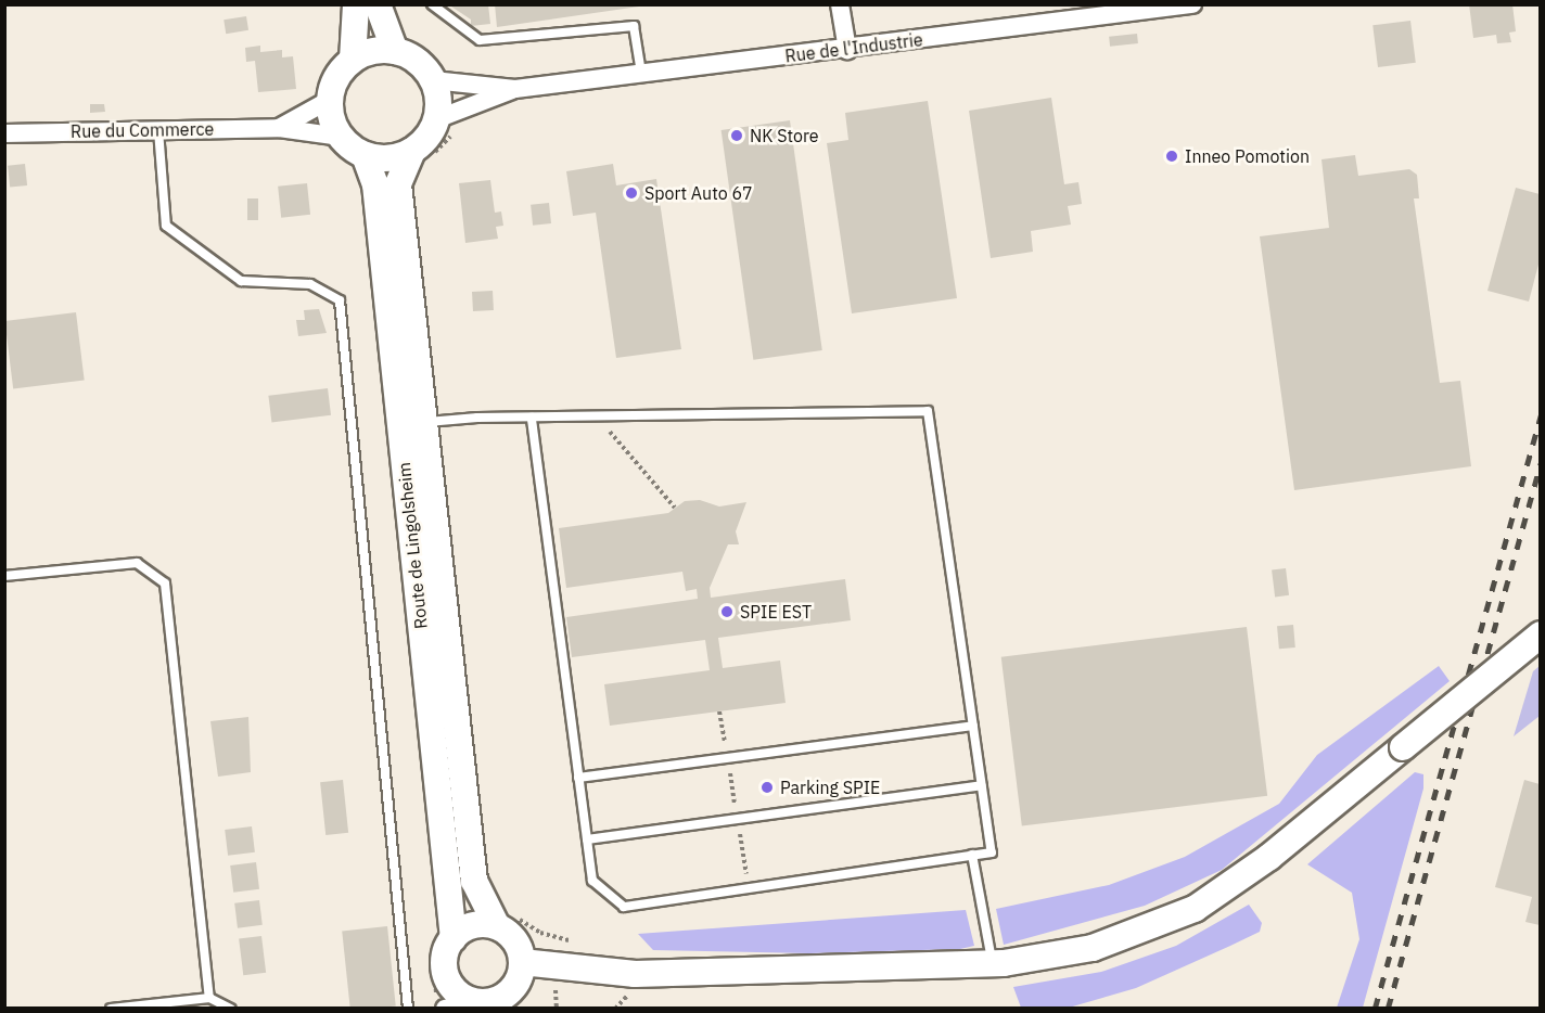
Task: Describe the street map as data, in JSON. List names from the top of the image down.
{
  "streets": {
    "main road": ["Route de Lingolsheim"],
    "street": ["Rue de l'Industrie", "Rue du Commerce"]
  },
  "crossings": [
    ["Rue de l'Industrie", "Route de Lingolsheim"]
  ],
  "places": [
    "NK Store",
    "Inneo Pomotion",
    "Sport Auto 67",
    "SPIE EST",
    "Parking SPIE"
  ]
}
